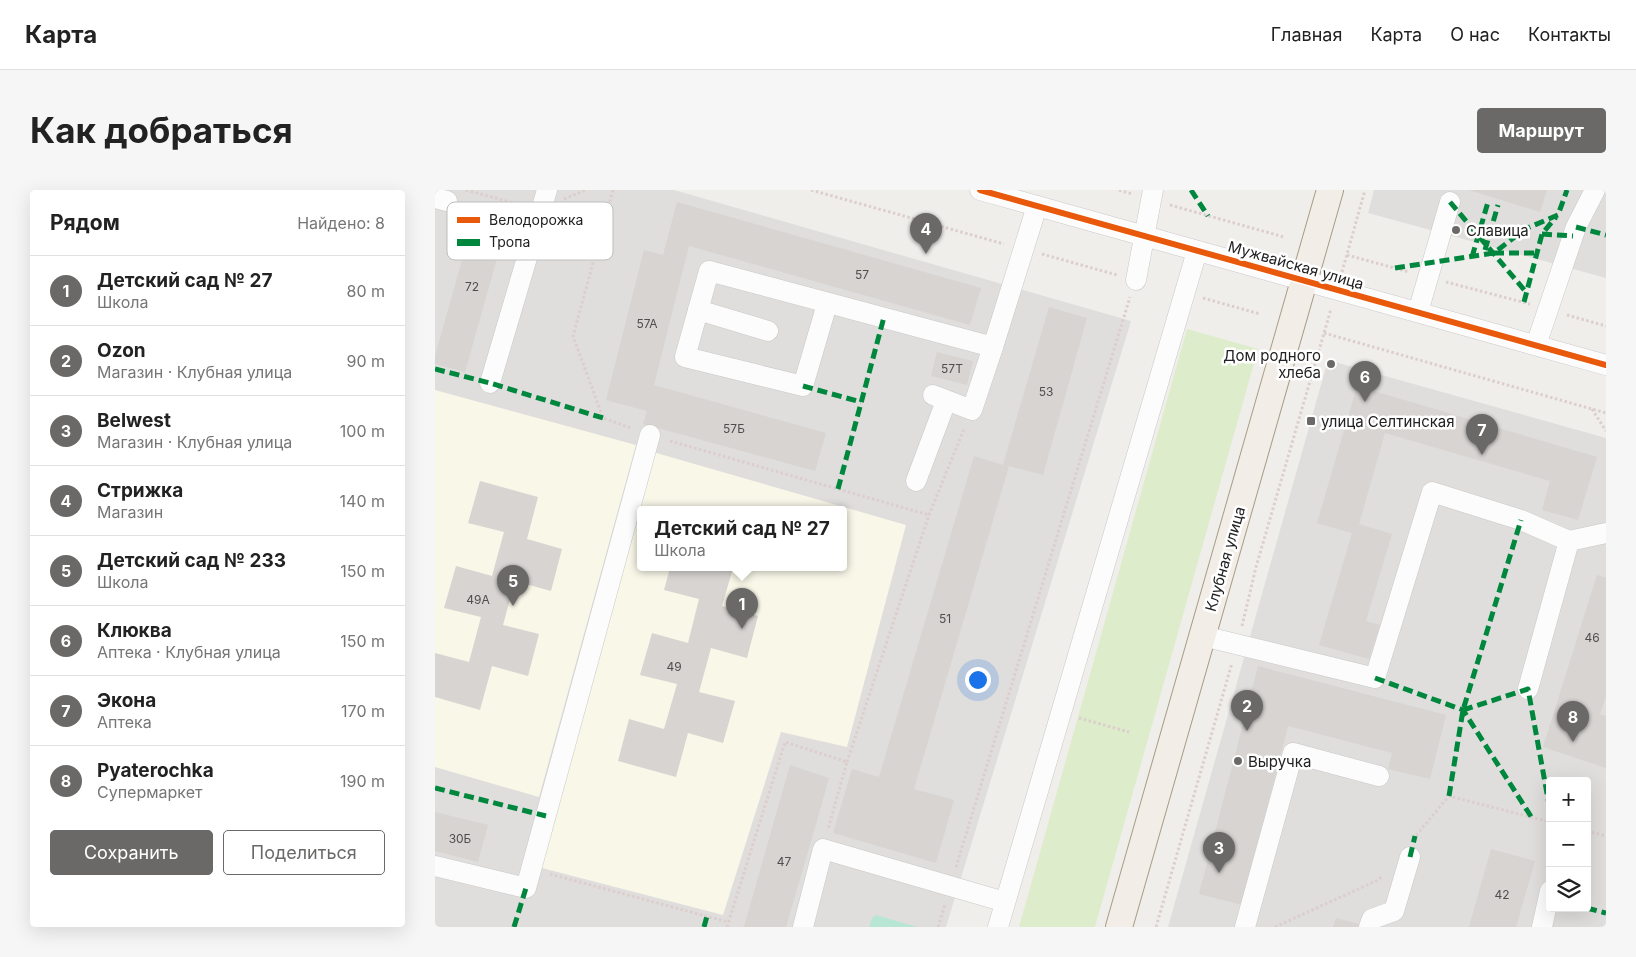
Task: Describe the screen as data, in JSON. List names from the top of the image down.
{
  "streets": {
    "main road": ["Клубная улица"],
    "street": ["Мужвайская улица"]
  },
  "crossings": [
    ["Мужвайская улица", "Клубная улица"]
  ],
  "places": {
    "other": ["Славица", "Дом родного хлеба", "Выручка"],
    "transit": ["улица Селтинская"]
  },
  "house_numbers": [
    "57",
    "72",
    "57А",
    "57Т",
    "53",
    "57Б",
    "49А",
    "51",
    "46",
    "49",
    "30Б",
    "47",
    "42"
  ],
  "legend": ["Велодорожка", "Тропа"],
  "page": {
    "header": "Карта",
    "nav": [
      "Главная",
      "Карта",
      "О нас",
      "Контакты"
    ],
    "buttons": [
      "Маршрут",
      ["Сохранить", "Поделиться"]
    ],
    "title": "Как добраться",
    "heading": ["Рядом", "Найдено: 8"],
    "pins": [
      "4",
      "6",
      "7",
      "5",
      "1",
      "2",
      "8",
      "3"
    ],
    "list": [
      {
        "mark": "1",
        "name": "Детский сад № 27",
        "note": "Школа",
        "value": "80 m"
      },
      {
        "mark": "2",
        "name": "Ozon",
        "note": "Магазин · Клубная улица",
        "value": "90 m"
      },
      {
        "mark": "3",
        "name": "Belwest",
        "note": "Магазин · Клубная улица",
        "value": "100 m"
      },
      {
        "mark": "4",
        "name": "Стрижка",
        "note": "Магазин",
        "value": "140 m"
      },
      {
        "mark": "5",
        "name": "Детский сад № 233",
        "note": "Школа",
        "value": "150 m"
      },
      {
        "mark": "6",
        "name": "Клюква",
        "note": "Аптека · Клубная улица",
        "value": "150 m"
      },
      {
        "mark": "7",
        "name": "Экона",
        "note": "Аптека",
        "value": "170 m"
      },
      {
        "mark": "8",
        "name": "Pyaterochka",
        "note": "Супермаркет",
        "value": "190 m"
      }
    ],
    "popup": ["Детский сад № 27", "Школа"],
    "map_buttons": ["+", "−"]
  }
}
